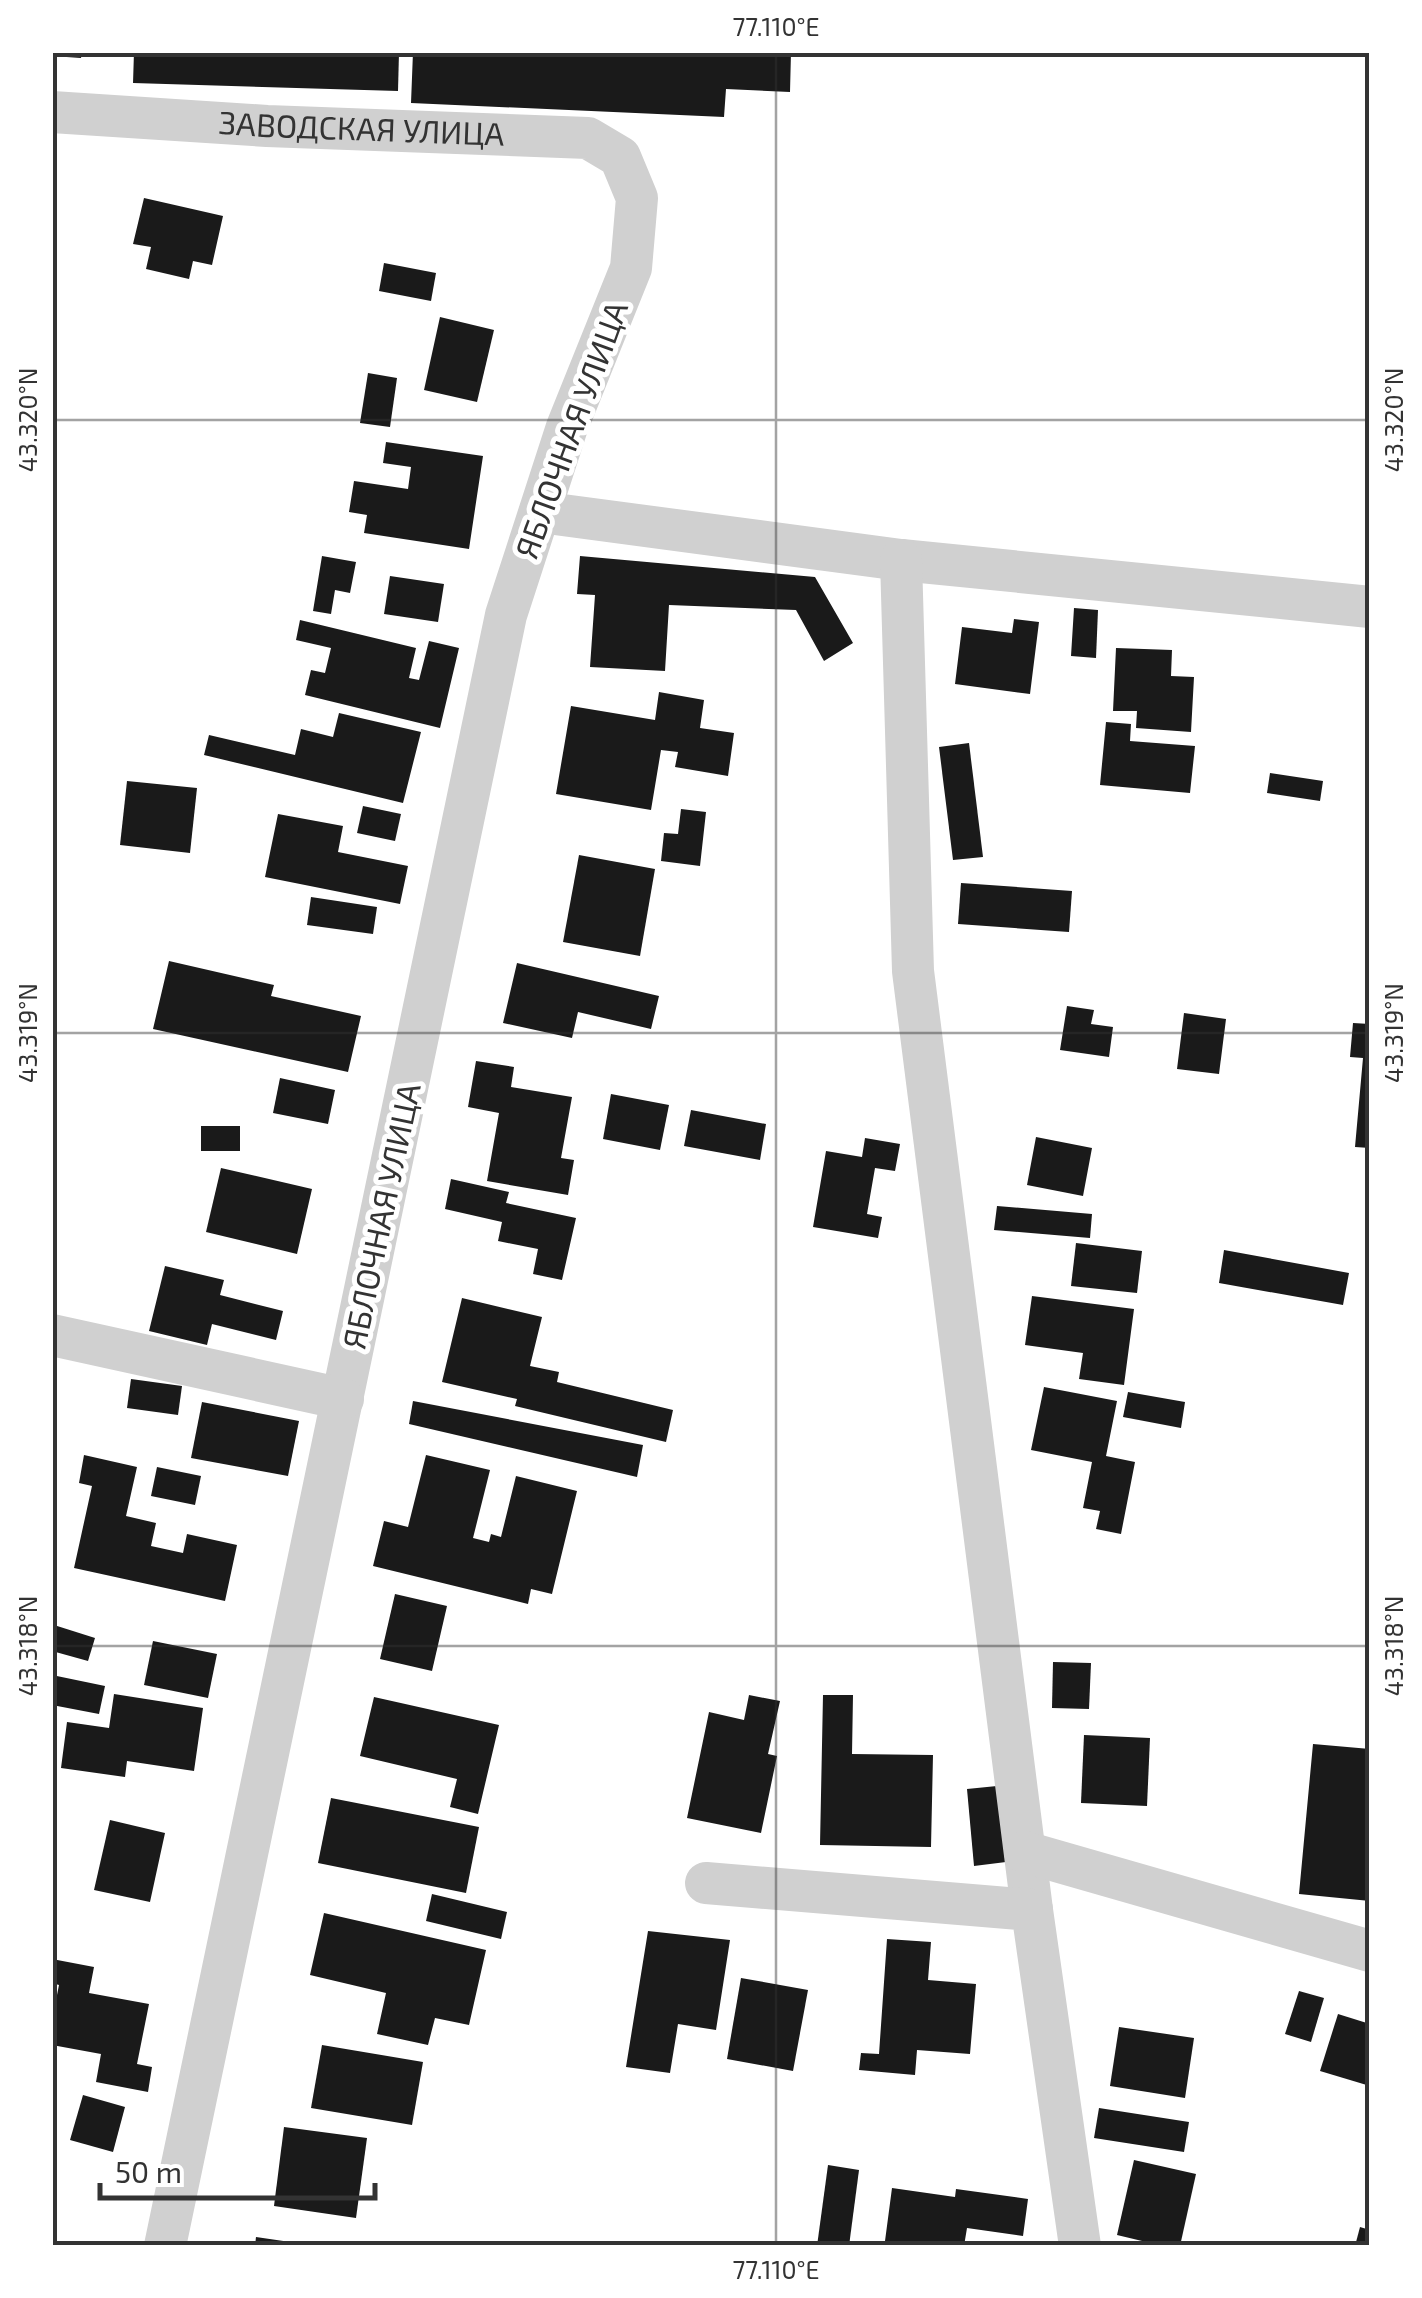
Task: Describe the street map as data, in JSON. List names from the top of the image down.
{
  "streets": {
    "street": ["ЗАВОДСКАЯ УЛИЦА", "ЯБЛОЧНАЯ УЛИЦА"]
  },
  "crossings": [
    ["ЗАВОДСКАЯ УЛИЦА", "ЯБЛОЧНАЯ УЛИЦА"]
  ],
  "scale_bar": "50 m",
  "coordinates": [
    "77.110°E",
    "43.320°N",
    "43.319°N",
    "43.318°N"
  ]
}
